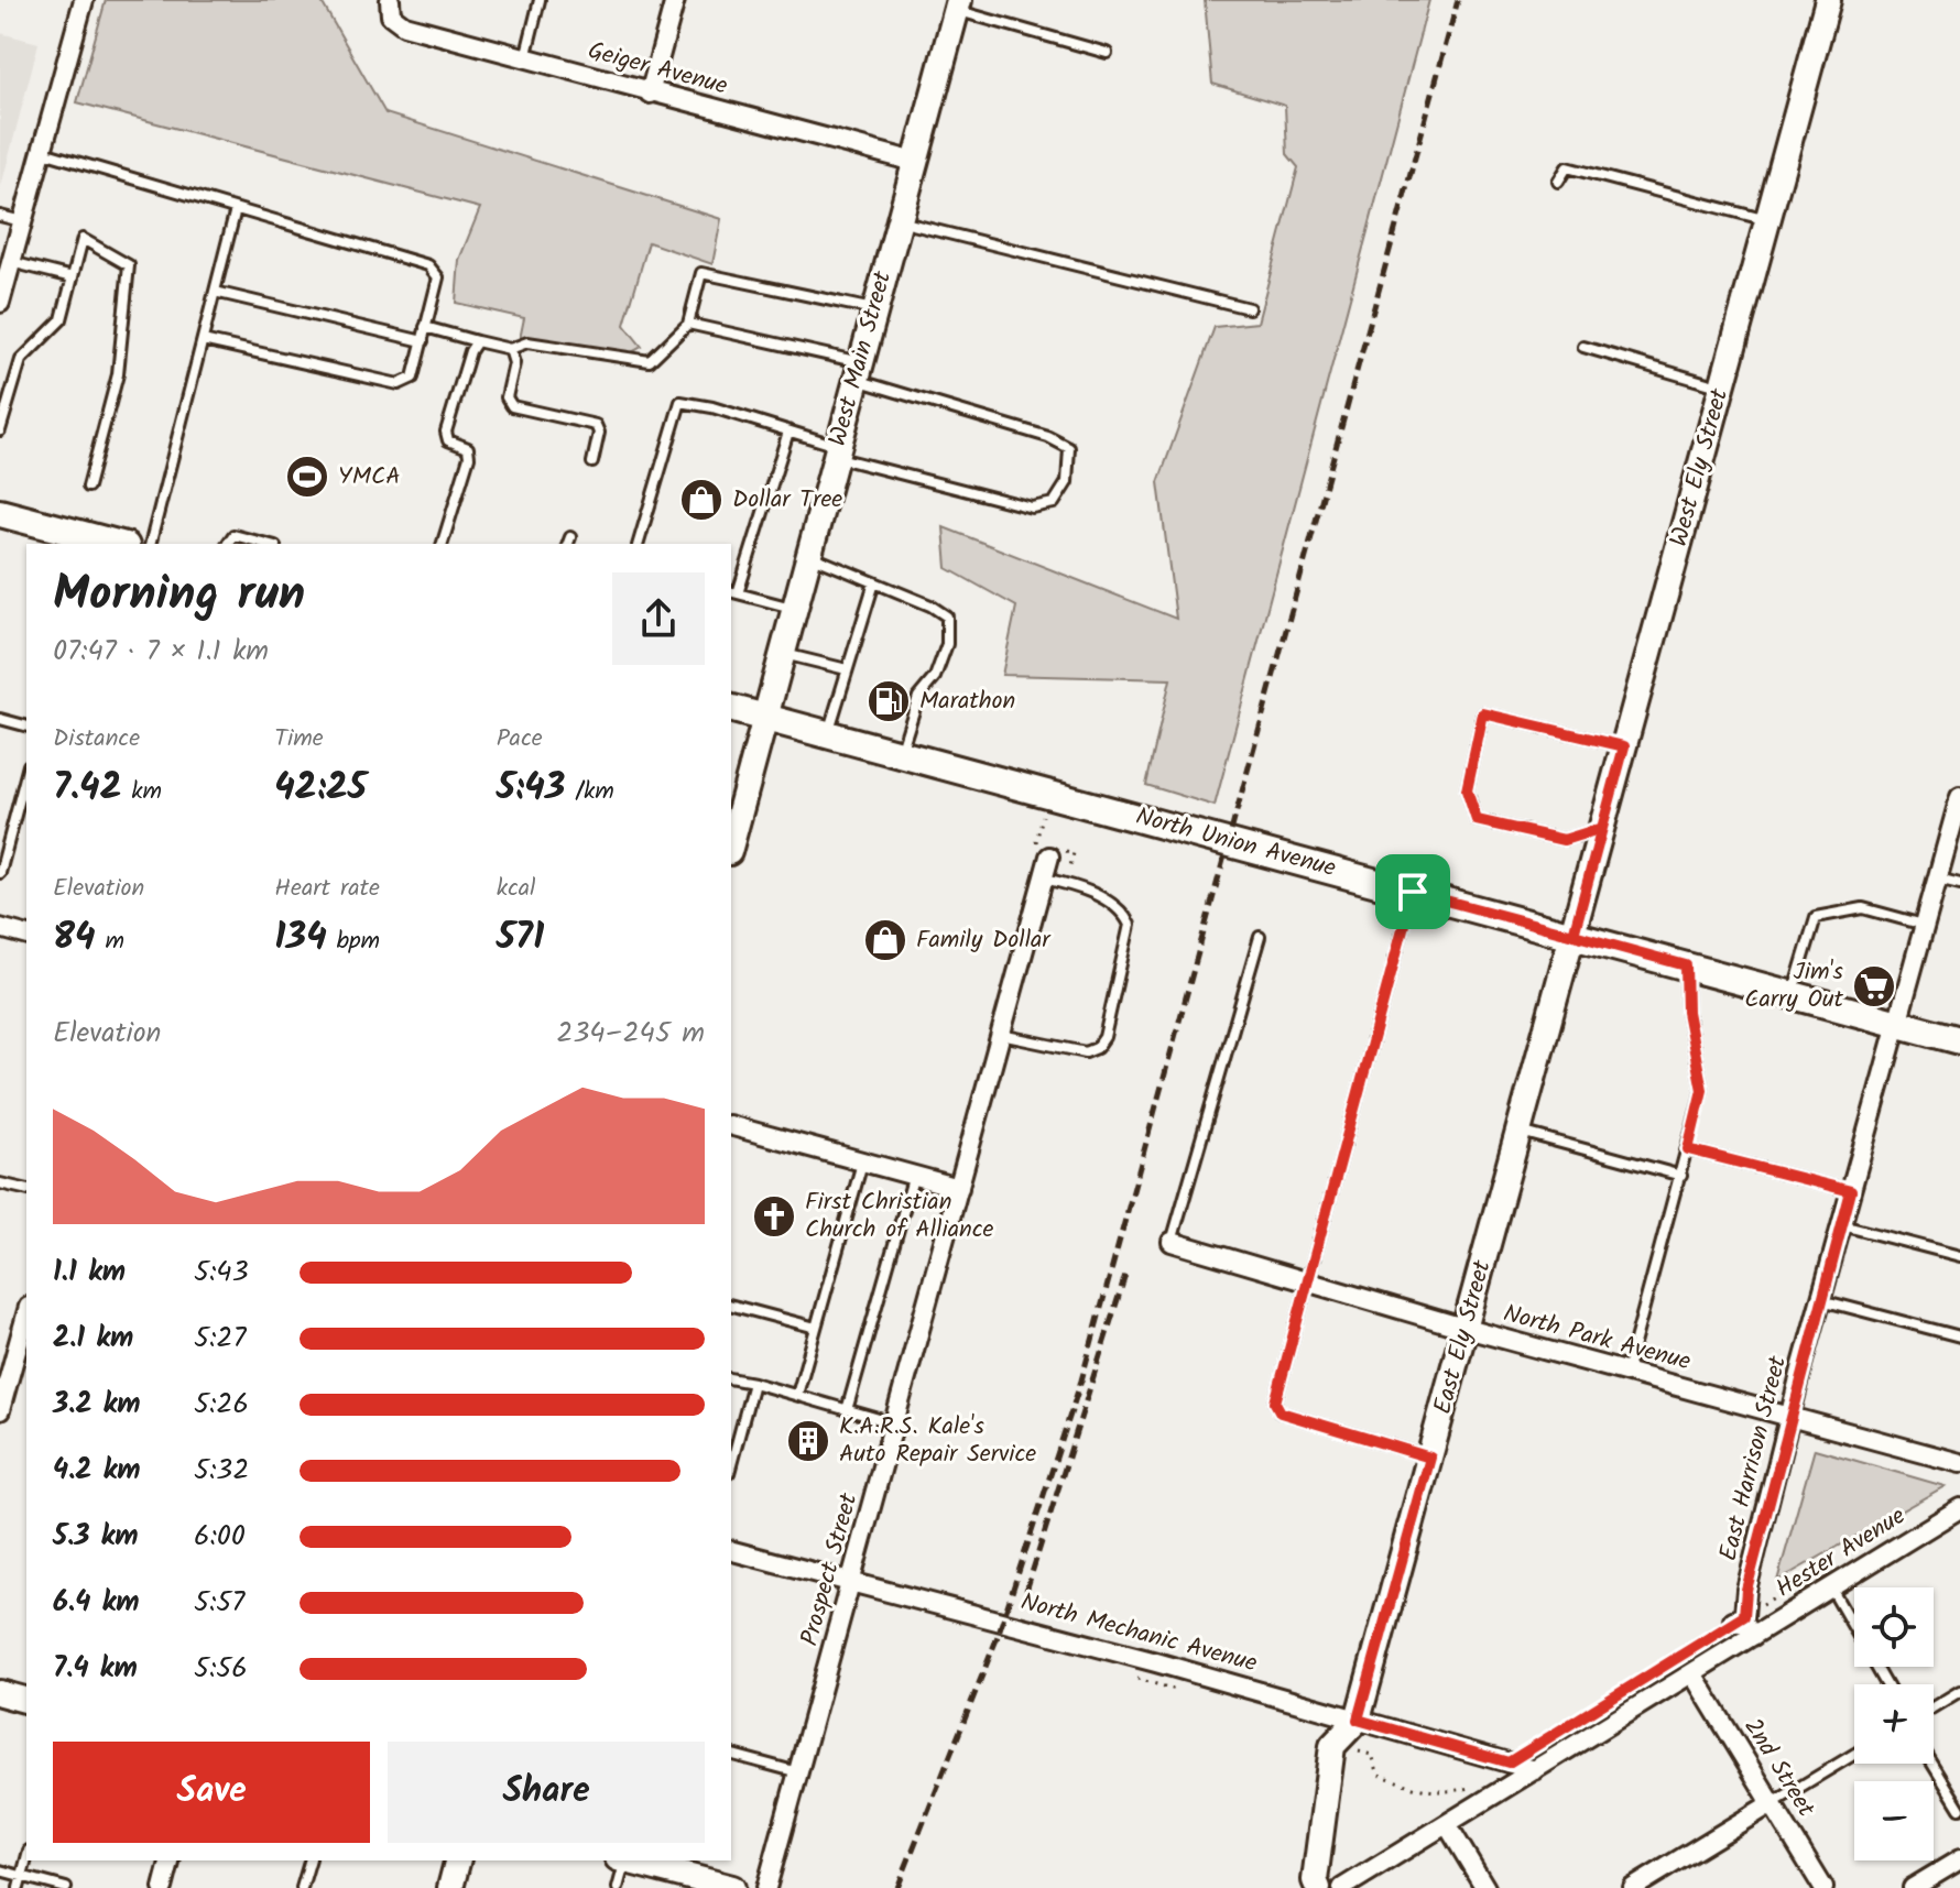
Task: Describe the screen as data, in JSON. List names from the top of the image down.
{
  "streets": {
    "main road": ["North Union Avenue"],
    "street": [
      "Geiger Avenue",
      "West Main Street",
      "West Ely Street",
      "East Ely Street",
      "North Park Avenue",
      "East Harrison Street",
      "Hester Avenue",
      "Prospect Street",
      "North Mechanic Avenue",
      "2nd Street"
    ]
  },
  "crossings": [
    ["Geiger Avenue", "West Main Street"],
    ["West Main Street", "North Union Avenue"],
    ["West Ely Street", "North Union Avenue"],
    ["West Ely Street", "East Ely Street"],
    ["North Union Avenue", "East Ely Street"],
    ["North Union Avenue", "East Harrison Street"],
    ["East Ely Street", "North Park Avenue"],
    ["East Ely Street", "North Mechanic Avenue"],
    ["North Park Avenue", "East Harrison Street"],
    ["Hester Avenue", "North Mechanic Avenue"],
    ["Hester Avenue", "2nd Street"],
    ["Prospect Street", "North Mechanic Avenue"]
  ],
  "places": {
    "sports": ["YMCA"],
    "shop": ["Dollar Tree", "Family Dollar"],
    "fuel station": ["Marathon"],
    "supermarket": ["Jim's Carry Out"],
    "church": ["First Christian Church of Alliance"],
    "building": ["K.A.R.S. Kale's Auto Repair Service"]
  },
  "page": {
    "heading": ["Morning run", "07:47 · 7 × 1.1 km"],
    "stats": [
      ["Distance", "7.42 km"],
      ["Time", "42:25"],
      ["Pace", "5:43 /km"],
      ["Elevation", "84 m"],
      ["Heart rate", "134 bpm"],
      ["kcal", "571"]
    ],
    "chart": ["Elevation", "234–245 m"],
    "list": [
      {
        "name": "1.1 km",
        "note": "5:43"
      },
      {
        "name": "2.1 km",
        "note": "5:27"
      },
      {
        "name": "3.2 km",
        "note": "5:26"
      },
      {
        "name": "4.2 km",
        "note": "5:32"
      },
      {
        "name": "5.3 km",
        "note": "6:00"
      },
      {
        "name": "6.4 km",
        "note": "5:57"
      },
      {
        "name": "7.4 km",
        "note": "5:56"
      }
    ],
    "map_buttons": ["+", "−"],
    "buttons": ["Save", "Share"]
  }
}
